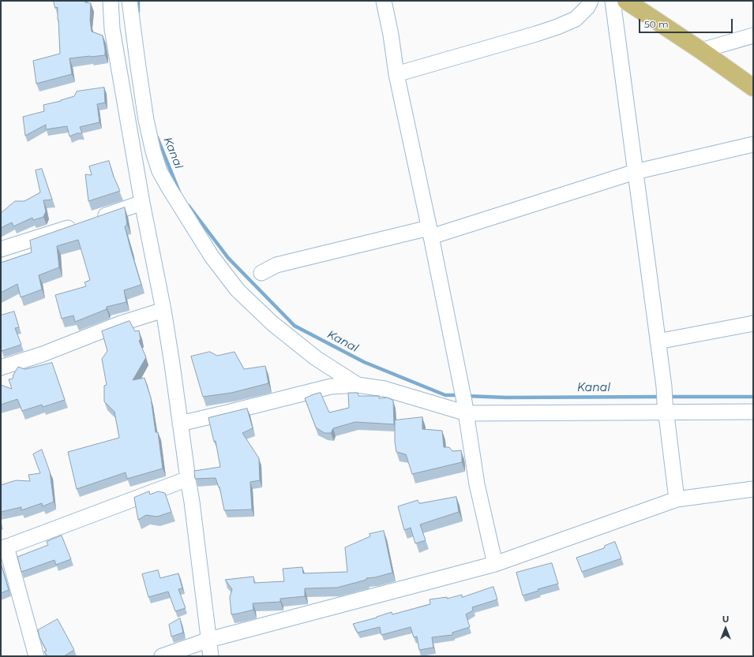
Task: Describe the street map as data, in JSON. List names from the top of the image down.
{
  "water": ["Kanal"],
  "scale_bar": "50 m",
  "north": "top"
}
